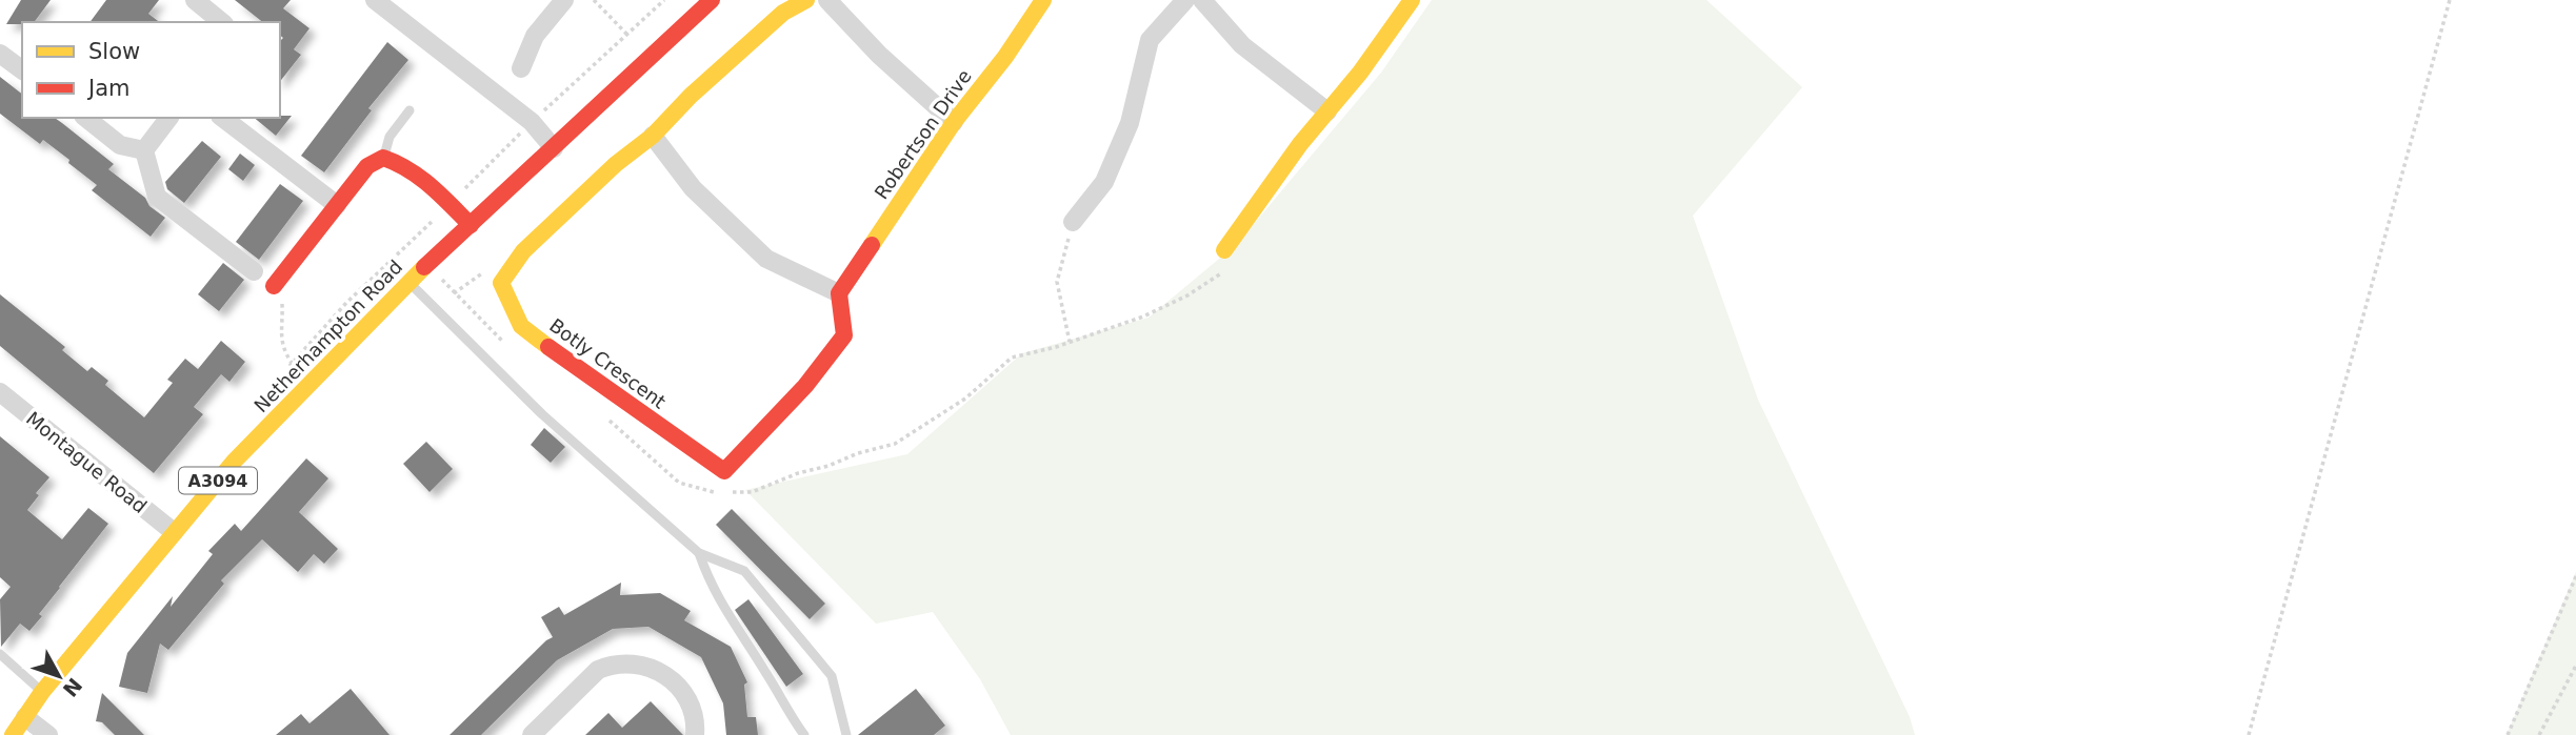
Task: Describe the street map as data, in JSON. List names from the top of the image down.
{
  "streets": {
    "street": [
      "Robertson Drive",
      "Netherhampton Road",
      "Botly Crescent",
      "Montague Road",
      "A3094"
    ]
  },
  "crossings": [
    ["Robertson Drive", "Botly Crescent"],
    ["Netherhampton Road", "Montague Road"]
  ],
  "legend": ["Slow", "Jam"],
  "north": "bottom right"
}
